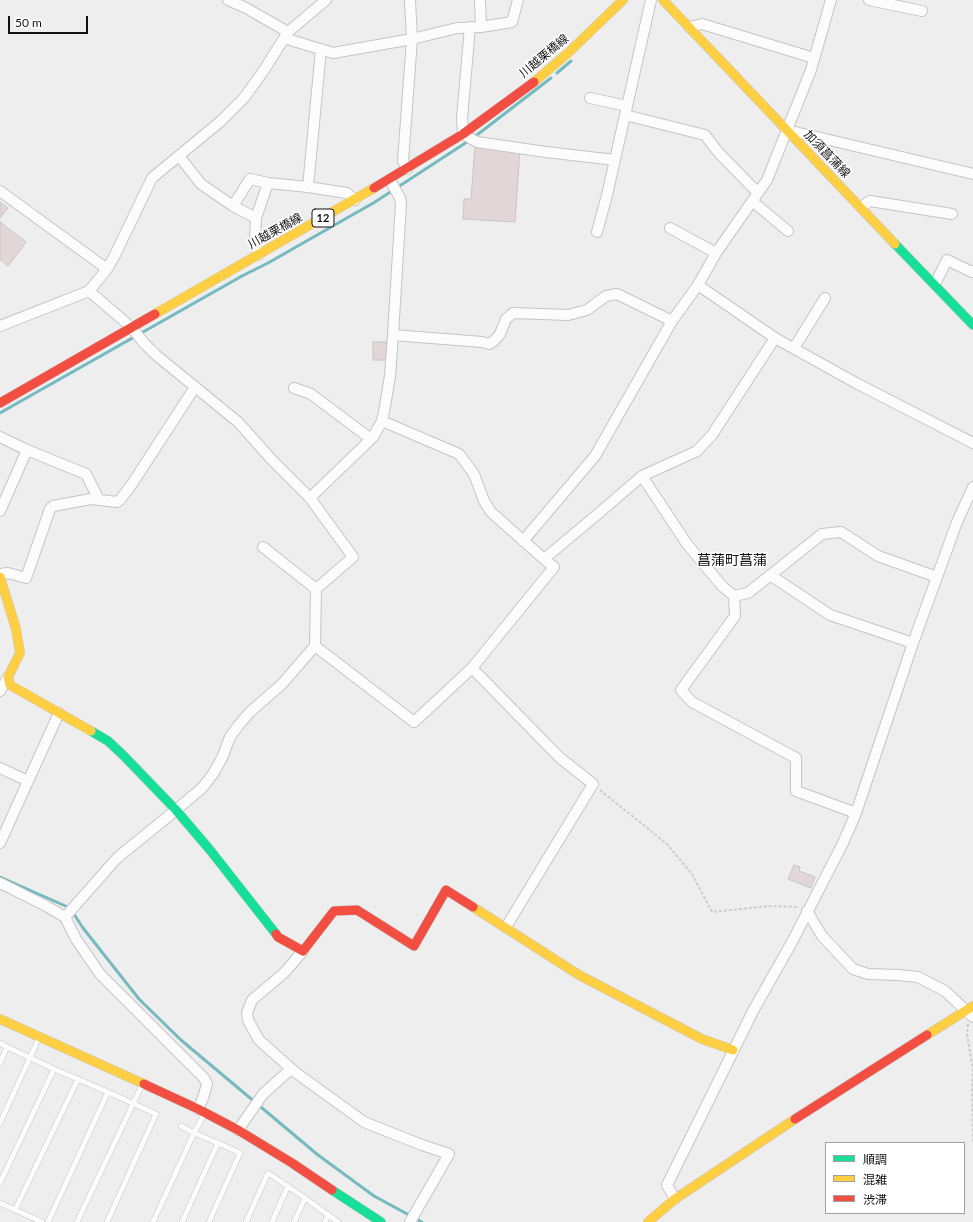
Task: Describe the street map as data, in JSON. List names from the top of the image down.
{
  "streets": {
    "street": ["川越栗橋線", "加須菖蒲線", "12"]
  },
  "districts": ["菖蒲町菖蒲"],
  "legend": ["順調", "混雑", "渋滞"],
  "scale_bar": "50 m"
}
